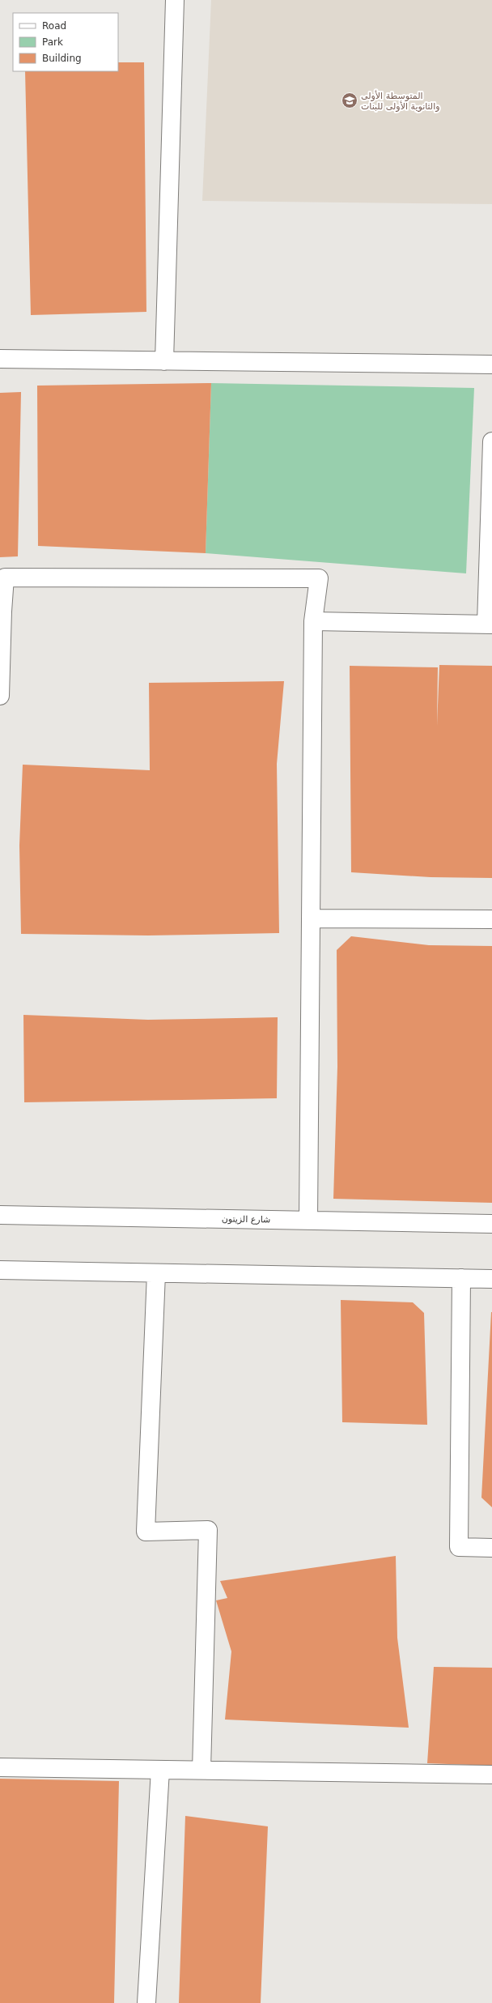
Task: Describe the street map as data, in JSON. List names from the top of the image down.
{
  "streets": {
    "street": ["شارع الزيتون"]
  },
  "places": {
    "school or university": ["المتوسطة الأولى والثانوية الأولى للبنات"]
  },
  "legend": ["Road", "Park", "Building"]
}
